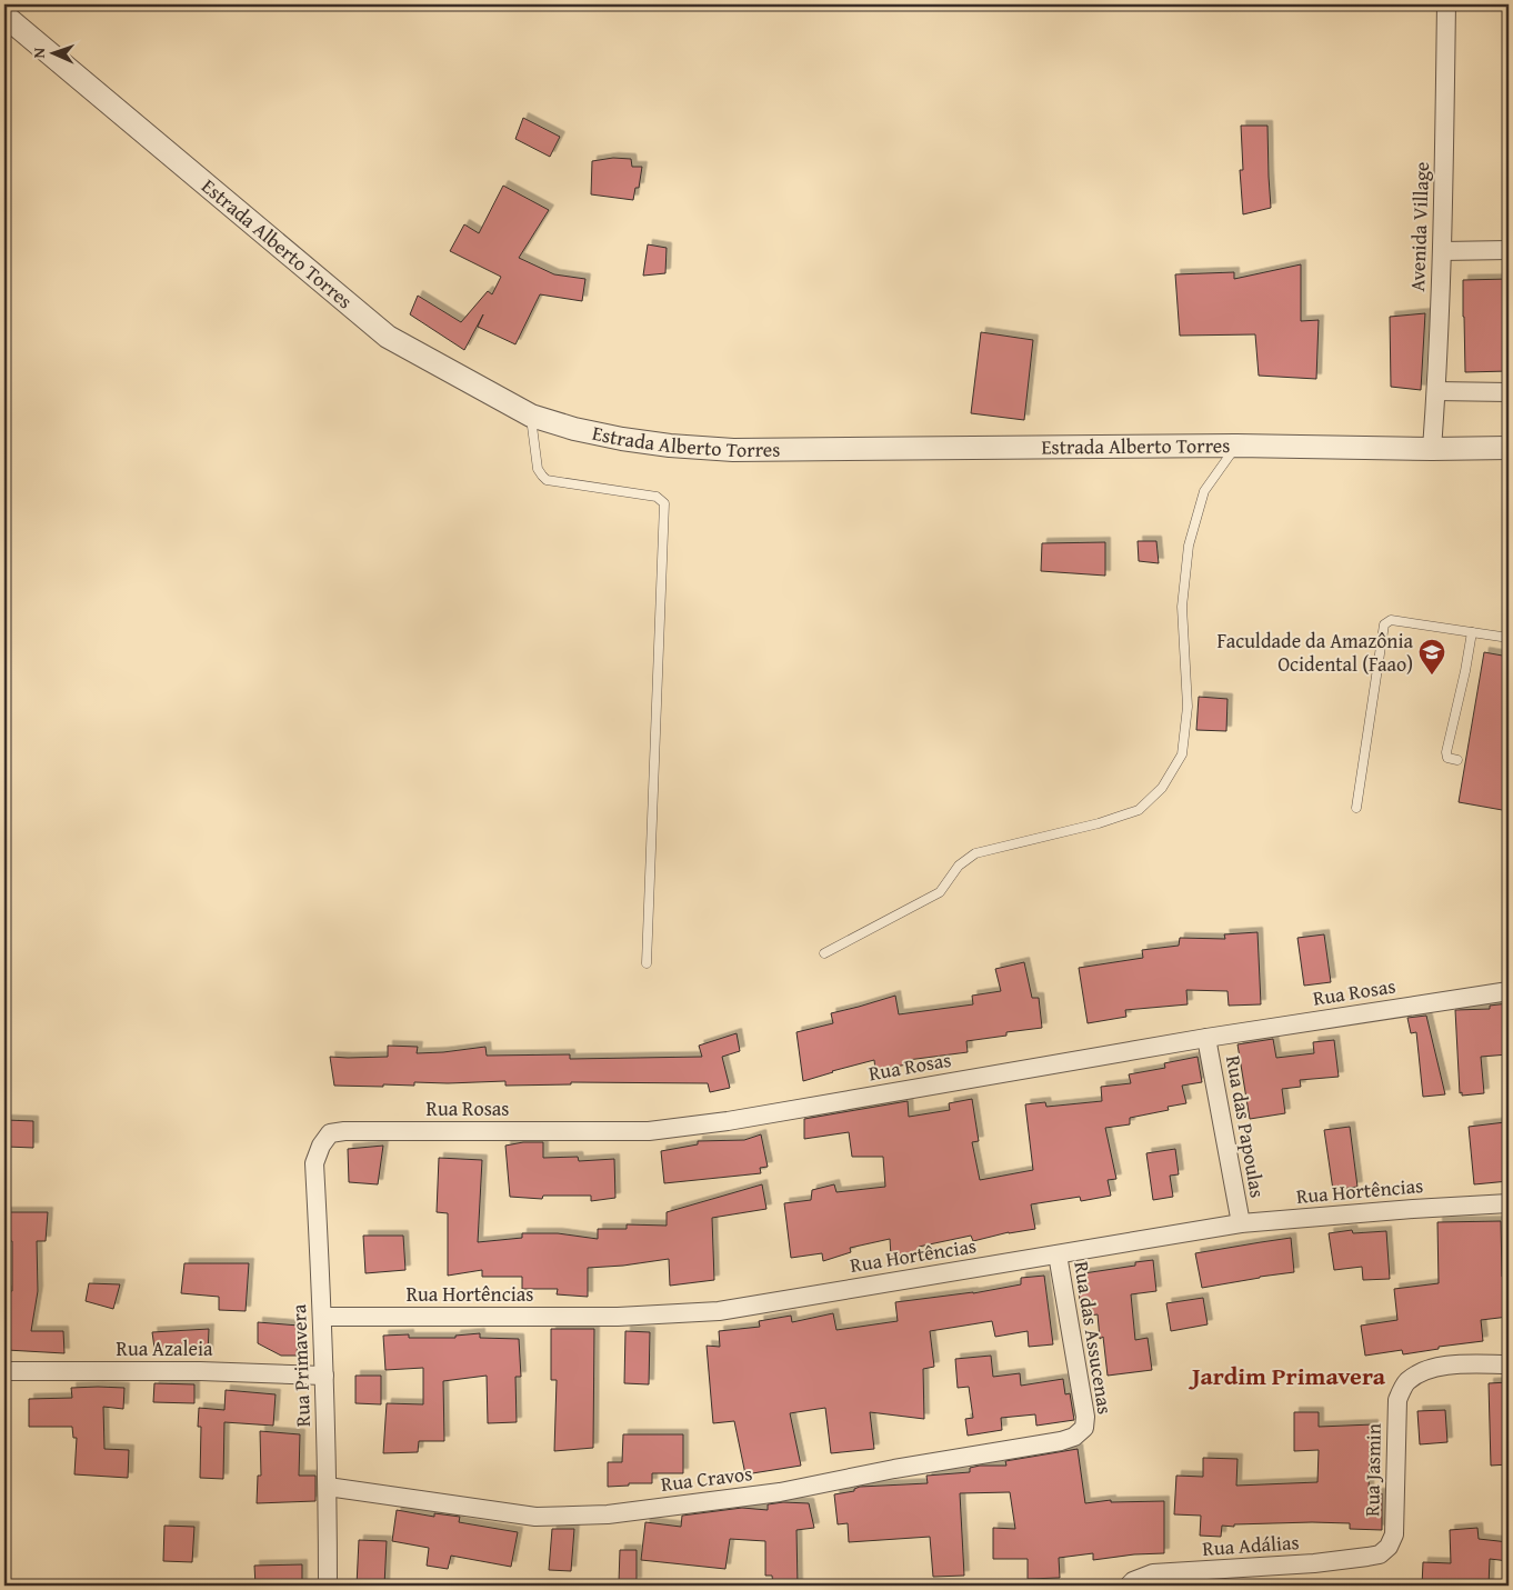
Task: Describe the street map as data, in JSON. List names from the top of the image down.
{
  "streets": {
    "street": [
      "Avenida Village",
      "Estrada Alberto Torres",
      "Rua Rosas",
      "Rua das Papoulas",
      "Rua Hortências",
      "Rua das Assucenas",
      "Rua Azaleia",
      "Rua Primavera",
      "Rua Jasmin",
      "Rua Cravos",
      "Rua Adálias"
    ]
  },
  "crossings": [
    ["Avenida Village", "Estrada Alberto Torres"],
    ["Rua Rosas", "Rua das Papoulas"],
    ["Rua Rosas", "Rua Primavera"],
    ["Rua das Papoulas", "Rua Hortências"],
    ["Rua Hortências", "Rua das Assucenas"],
    ["Rua Hortências", "Rua Primavera"],
    ["Rua das Assucenas", "Rua Cravos"],
    ["Rua Azaleia", "Rua Primavera"],
    ["Rua Primavera", "Rua Cravos"],
    ["Rua Jasmin", "Rua Adálias"]
  ],
  "districts": ["Jardim Primavera"],
  "places": {
    "school or university": ["Faculdade da Amazônia Ocidental (Faao)"]
  },
  "north": "left"
}
